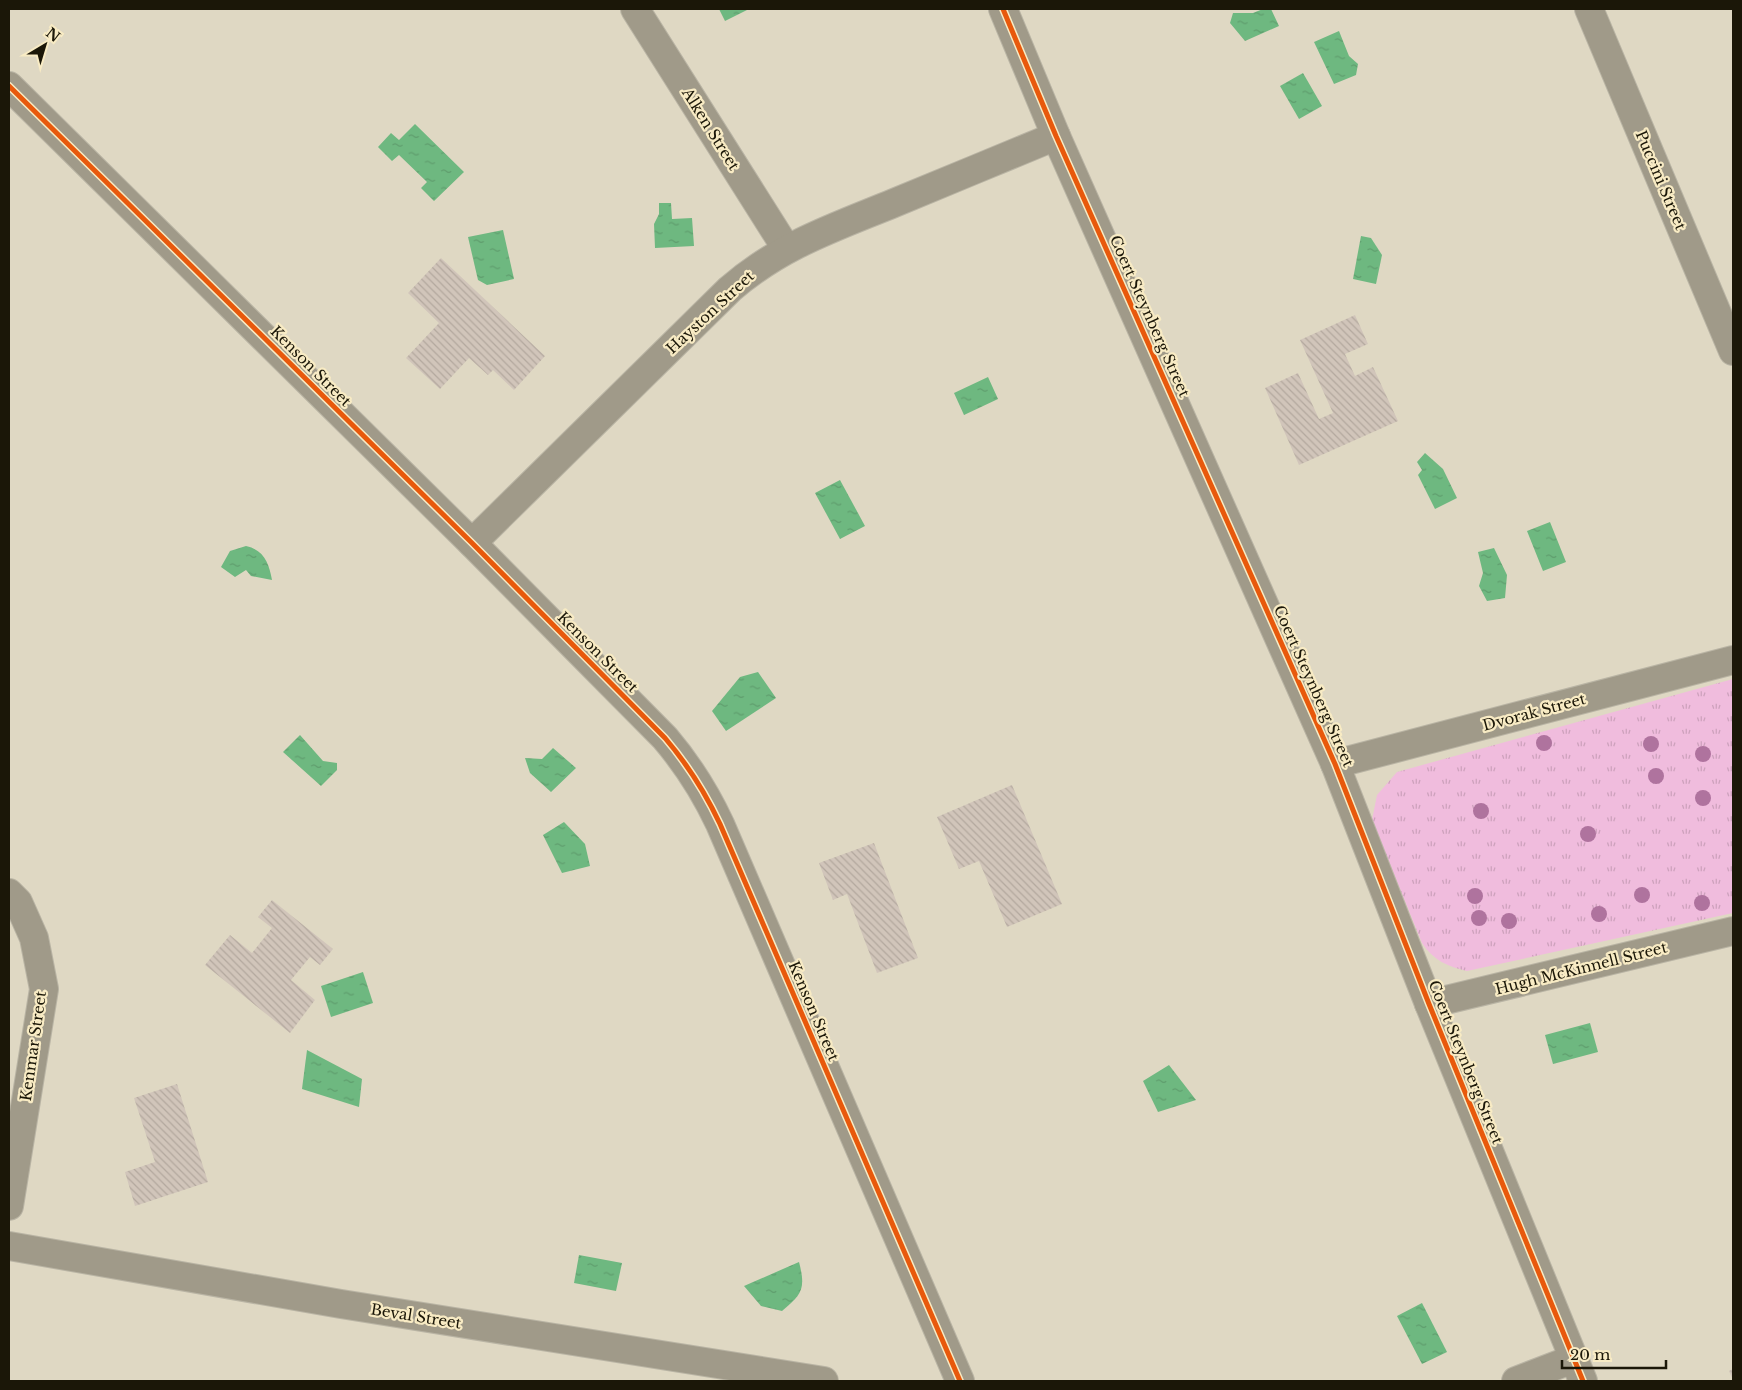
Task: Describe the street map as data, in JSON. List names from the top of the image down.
{
  "streets": {
    "street": [
      "Alken Street",
      "Puccini Street",
      "Hayston Street",
      "Coert Steynberg Street",
      "Kenson Street",
      "Dvorak Street",
      "Hugh McKinnell Street",
      "Kenmar Street",
      "Beval Street"
    ]
  },
  "crossings": [
    ["Alken Street", "Hayston Street"],
    ["Hayston Street", "Coert Steynberg Street"],
    ["Hayston Street", "Kenson Street"],
    ["Coert Steynberg Street", "Dvorak Street"],
    ["Coert Steynberg Street", "Hugh McKinnell Street"]
  ],
  "scale_bar": "20 m",
  "north": "top right"
}
